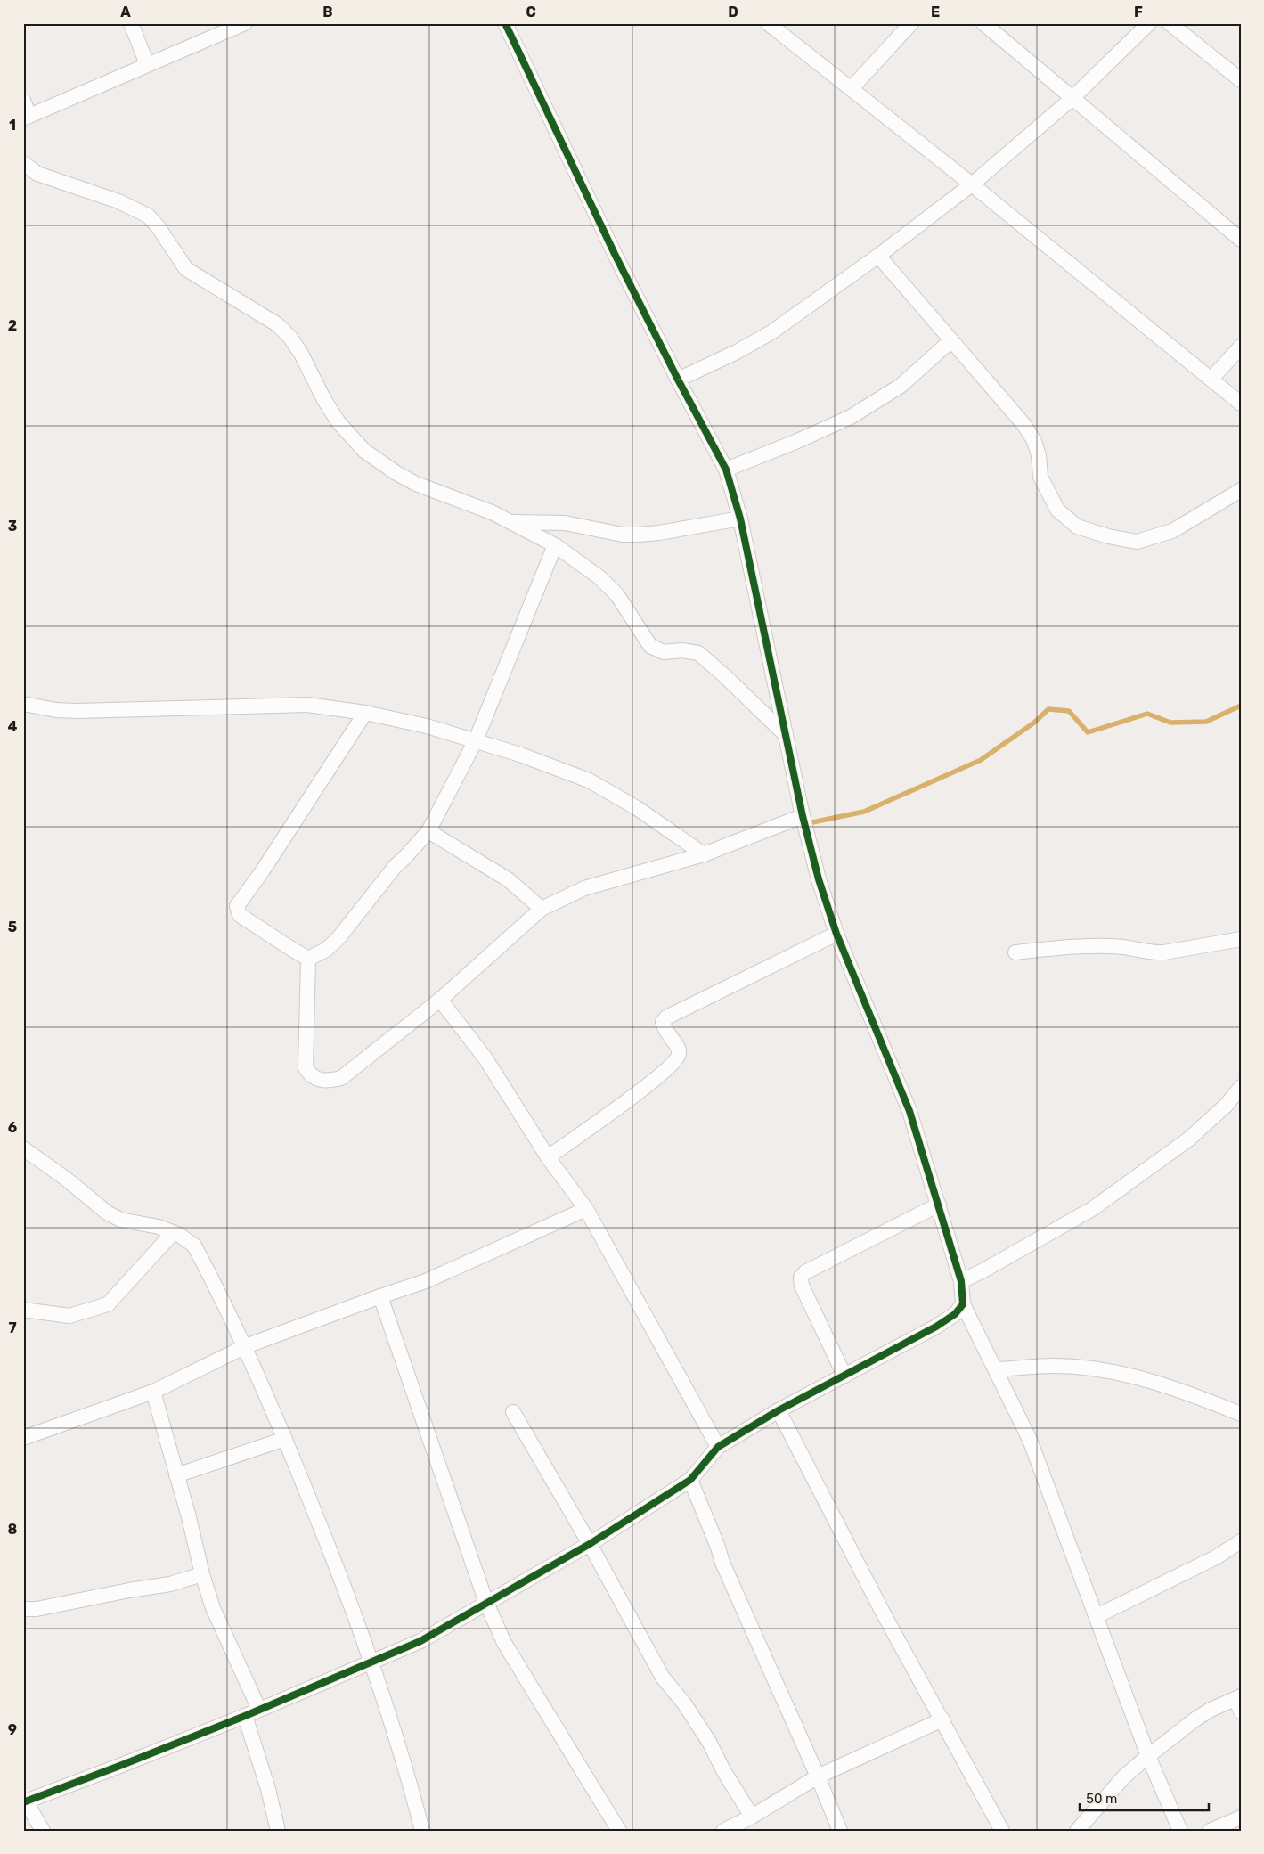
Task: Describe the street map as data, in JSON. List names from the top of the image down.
{
  "scale_bar": "50 m",
  "grid": {
    "columns": [
      "A",
      "B",
      "C",
      "D",
      "E",
      "F"
    ],
    "rows": [
      "1",
      "2",
      "3",
      "4",
      "5",
      "6",
      "7",
      "8",
      "9"
    ]
  }
}
